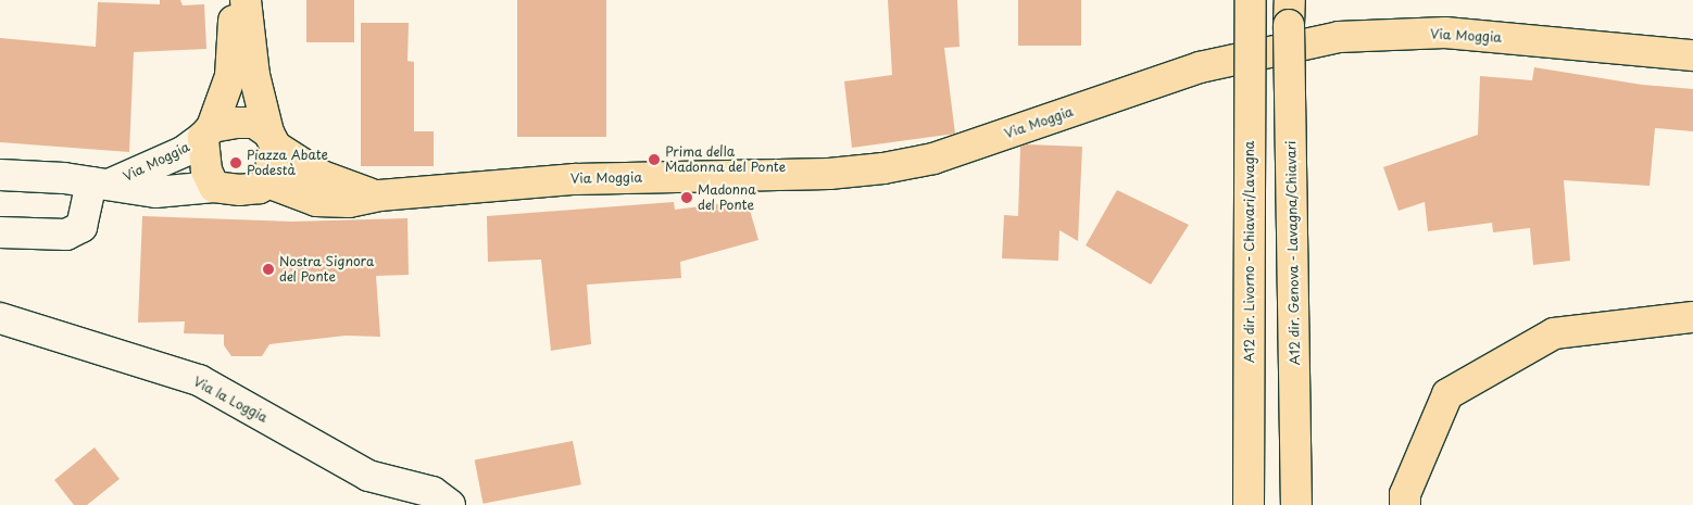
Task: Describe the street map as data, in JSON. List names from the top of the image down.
{
  "streets": {
    "main road": ["Via Moggia", "A12 dir. Livorno - Chiavari/Lavagna", "A12 dir. Genova - Lavagna/Chiavari"],
    "street": ["Via la Loggia"]
  },
  "places": [
    "Prima della Madonna del Ponte",
    "Piazza Abate Podestà",
    "Madonna del Ponte",
    "Nostra Signora del Ponte"
  ]
}
